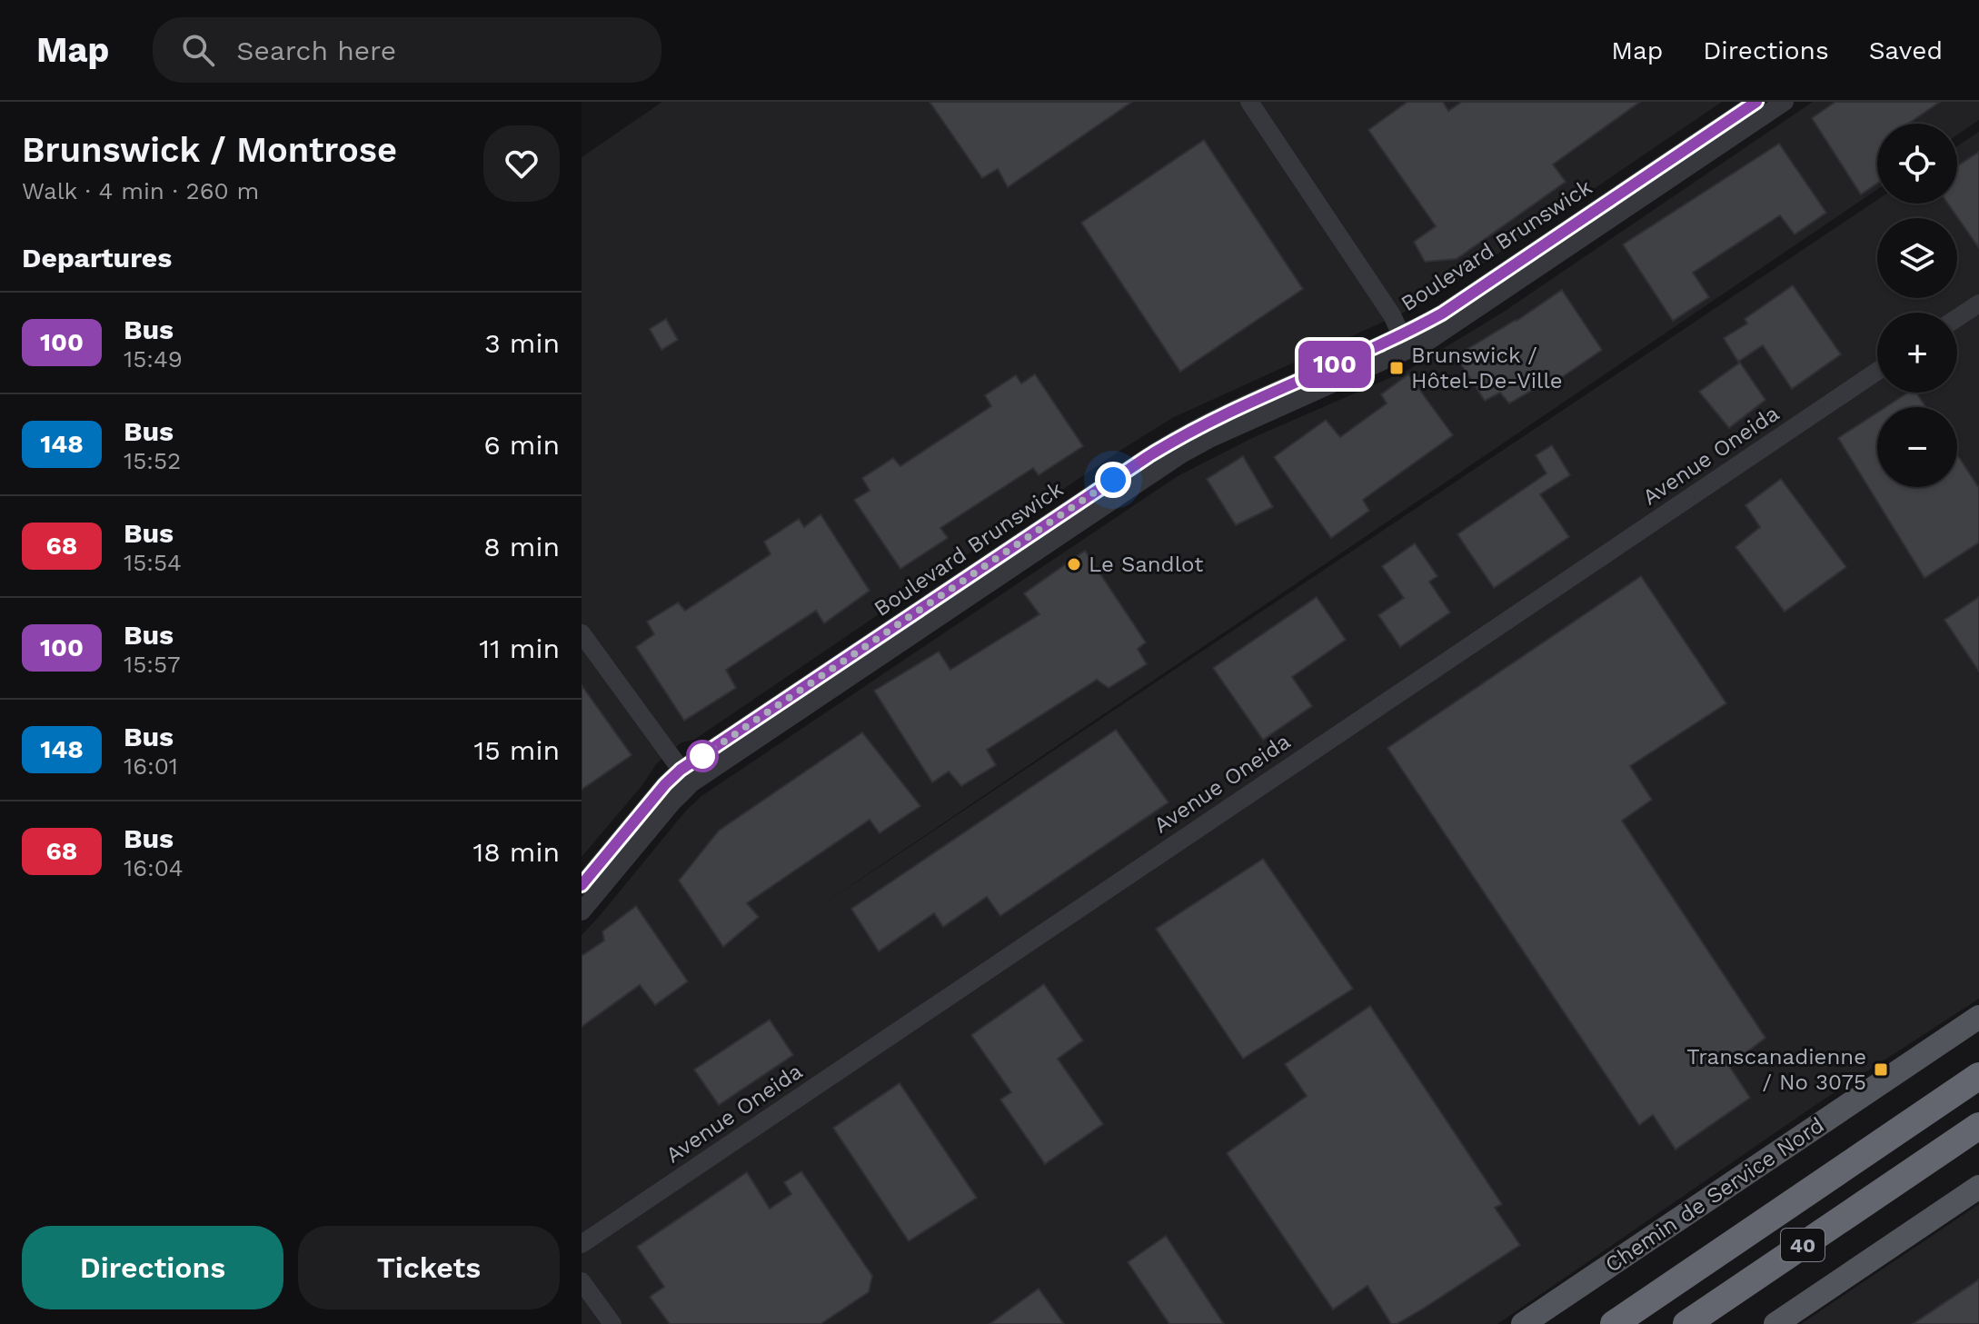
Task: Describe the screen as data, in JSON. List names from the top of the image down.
{
  "streets": {
    "highway": ["40"],
    "main road": ["Chemin de Service Nord"],
    "street": ["Boulevard Brunswick", "Avenue Oneida"]
  },
  "places": {
    "transit": ["Brunswick / Hôtel-De-Ville", "Transcanadienne / No 3075"],
    "other": ["Le Sandlot"]
  },
  "lines": ["bus line 100"],
  "page": {
    "header": "Map",
    "search": "Search here",
    "nav": ["Map", "Directions", "Saved"],
    "heading": [
      ["Brunswick / Montrose", "Walk · 4 min · 260 m"],
      "Departures"
    ],
    "on_map": "100",
    "map_buttons": ["+", "−"],
    "list": [
      {
        "mark": "100",
        "name": "Bus",
        "note": "15:49",
        "value": "3 min"
      },
      {
        "mark": "148",
        "name": "Bus",
        "note": "15:52",
        "value": "6 min"
      },
      {
        "mark": "68",
        "name": "Bus",
        "note": "15:54",
        "value": "8 min"
      },
      {
        "mark": "100",
        "name": "Bus",
        "note": "15:57",
        "value": "11 min"
      },
      {
        "mark": "148",
        "name": "Bus",
        "note": "16:01",
        "value": "15 min"
      },
      {
        "mark": "68",
        "name": "Bus",
        "note": "16:04",
        "value": "18 min"
      }
    ],
    "buttons": ["Directions", "Tickets"]
  }
}
